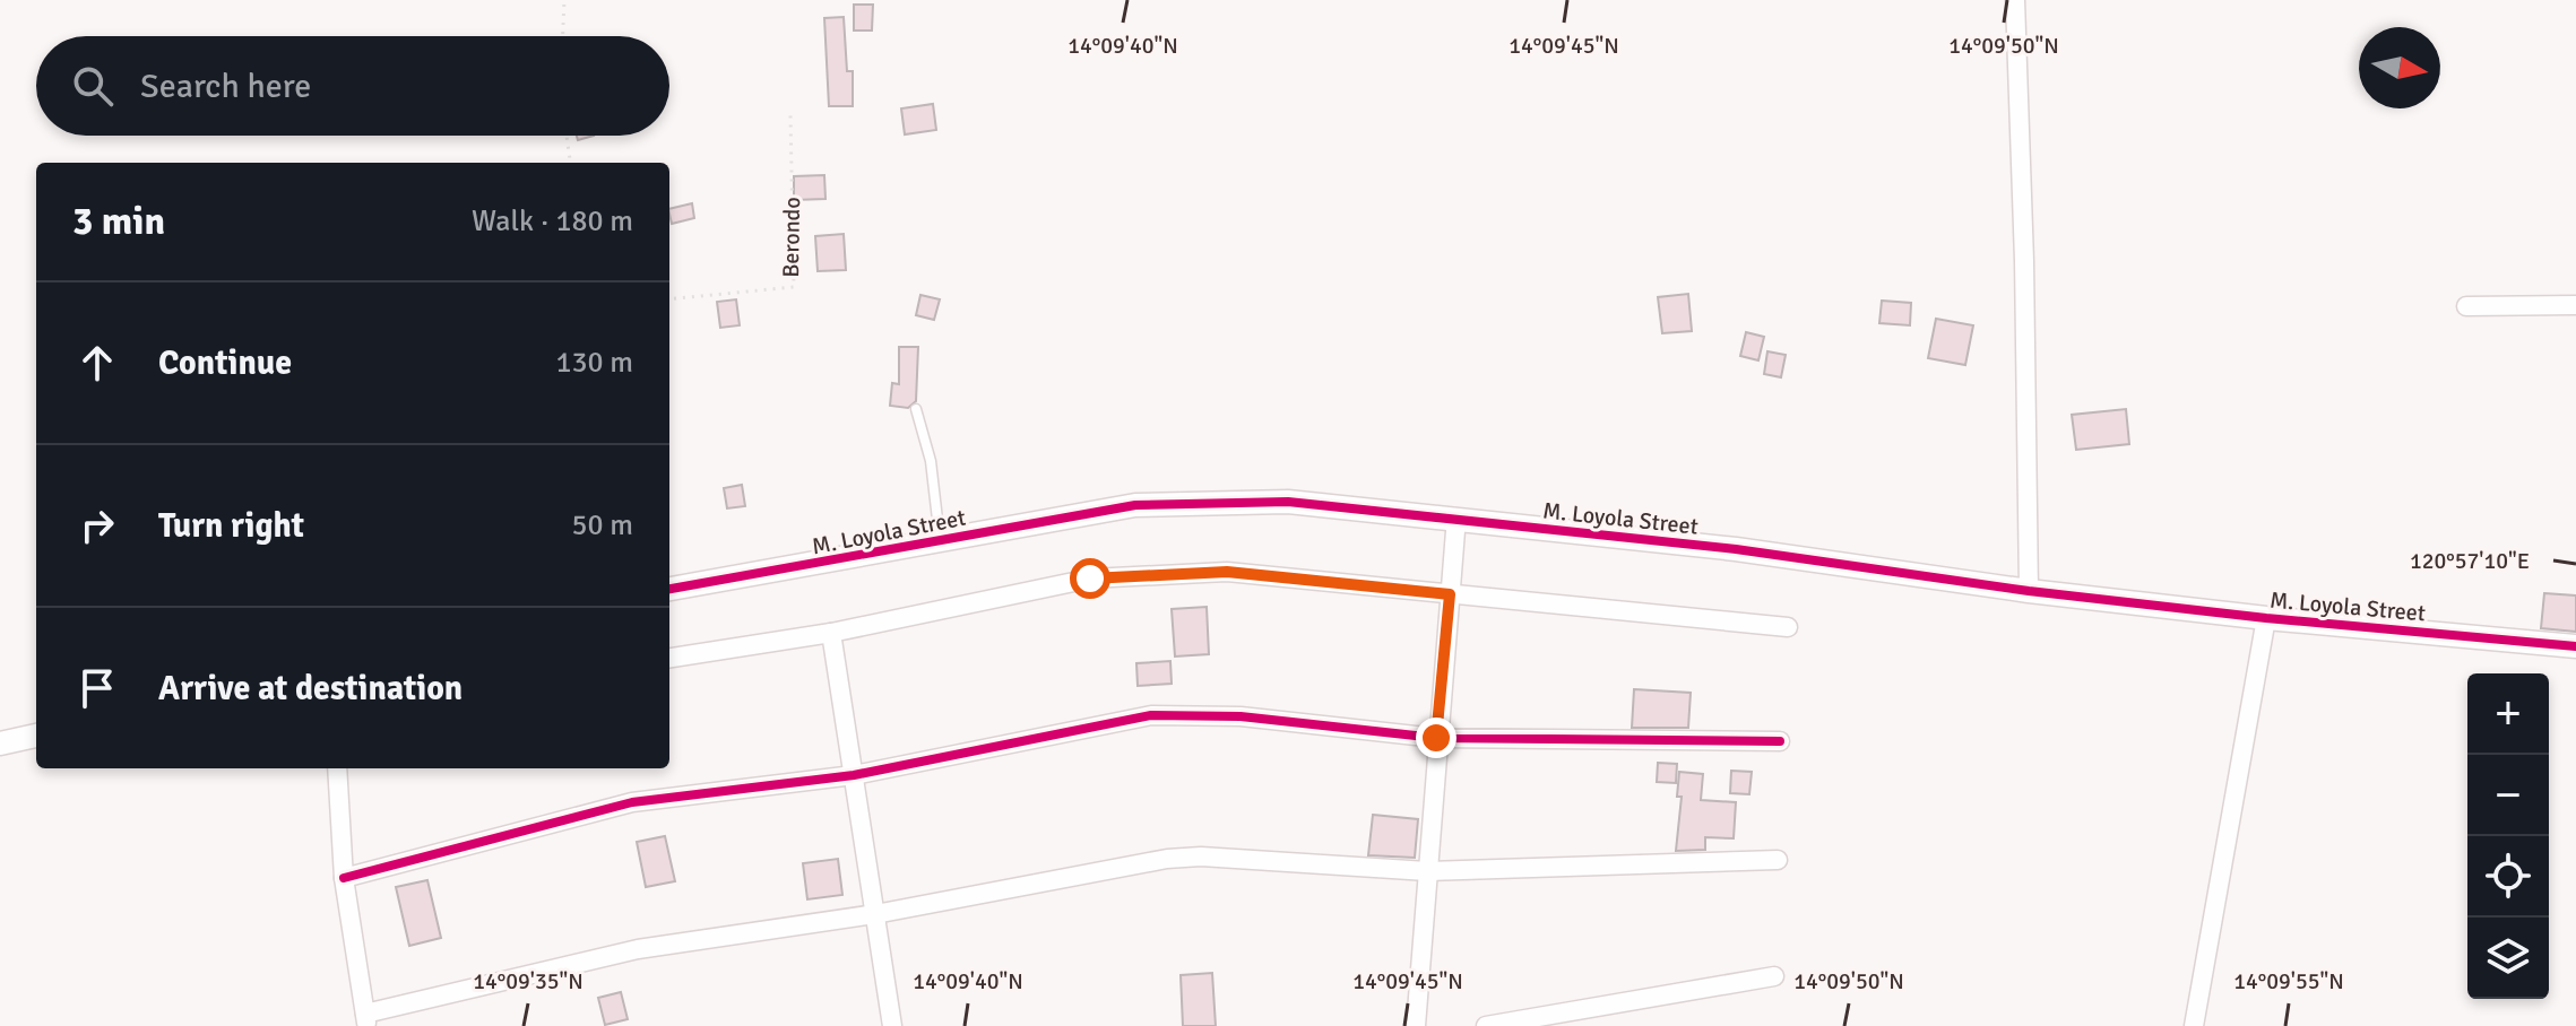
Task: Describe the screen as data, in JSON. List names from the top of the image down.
{
  "streets": {
    "street": ["M. Loyola Street"],
    "path": ["Berondo"]
  },
  "north": "right",
  "page": {
    "search": "Search here",
    "heading": ["3 min", "Walk · 180 m"],
    "list": [
      ["Continue", "130 m"],
      ["Turn right", "50 m"],
      "Arrive at destination"
    ],
    "map_buttons": ["+", "−"]
  },
  "coordinates": [
    "14°09'40\"N",
    "14°09'45\"N",
    "14°09'50\"N",
    "120°57'10\"E",
    "14°09'35\"N",
    "14°09'55\"N"
  ]
}
